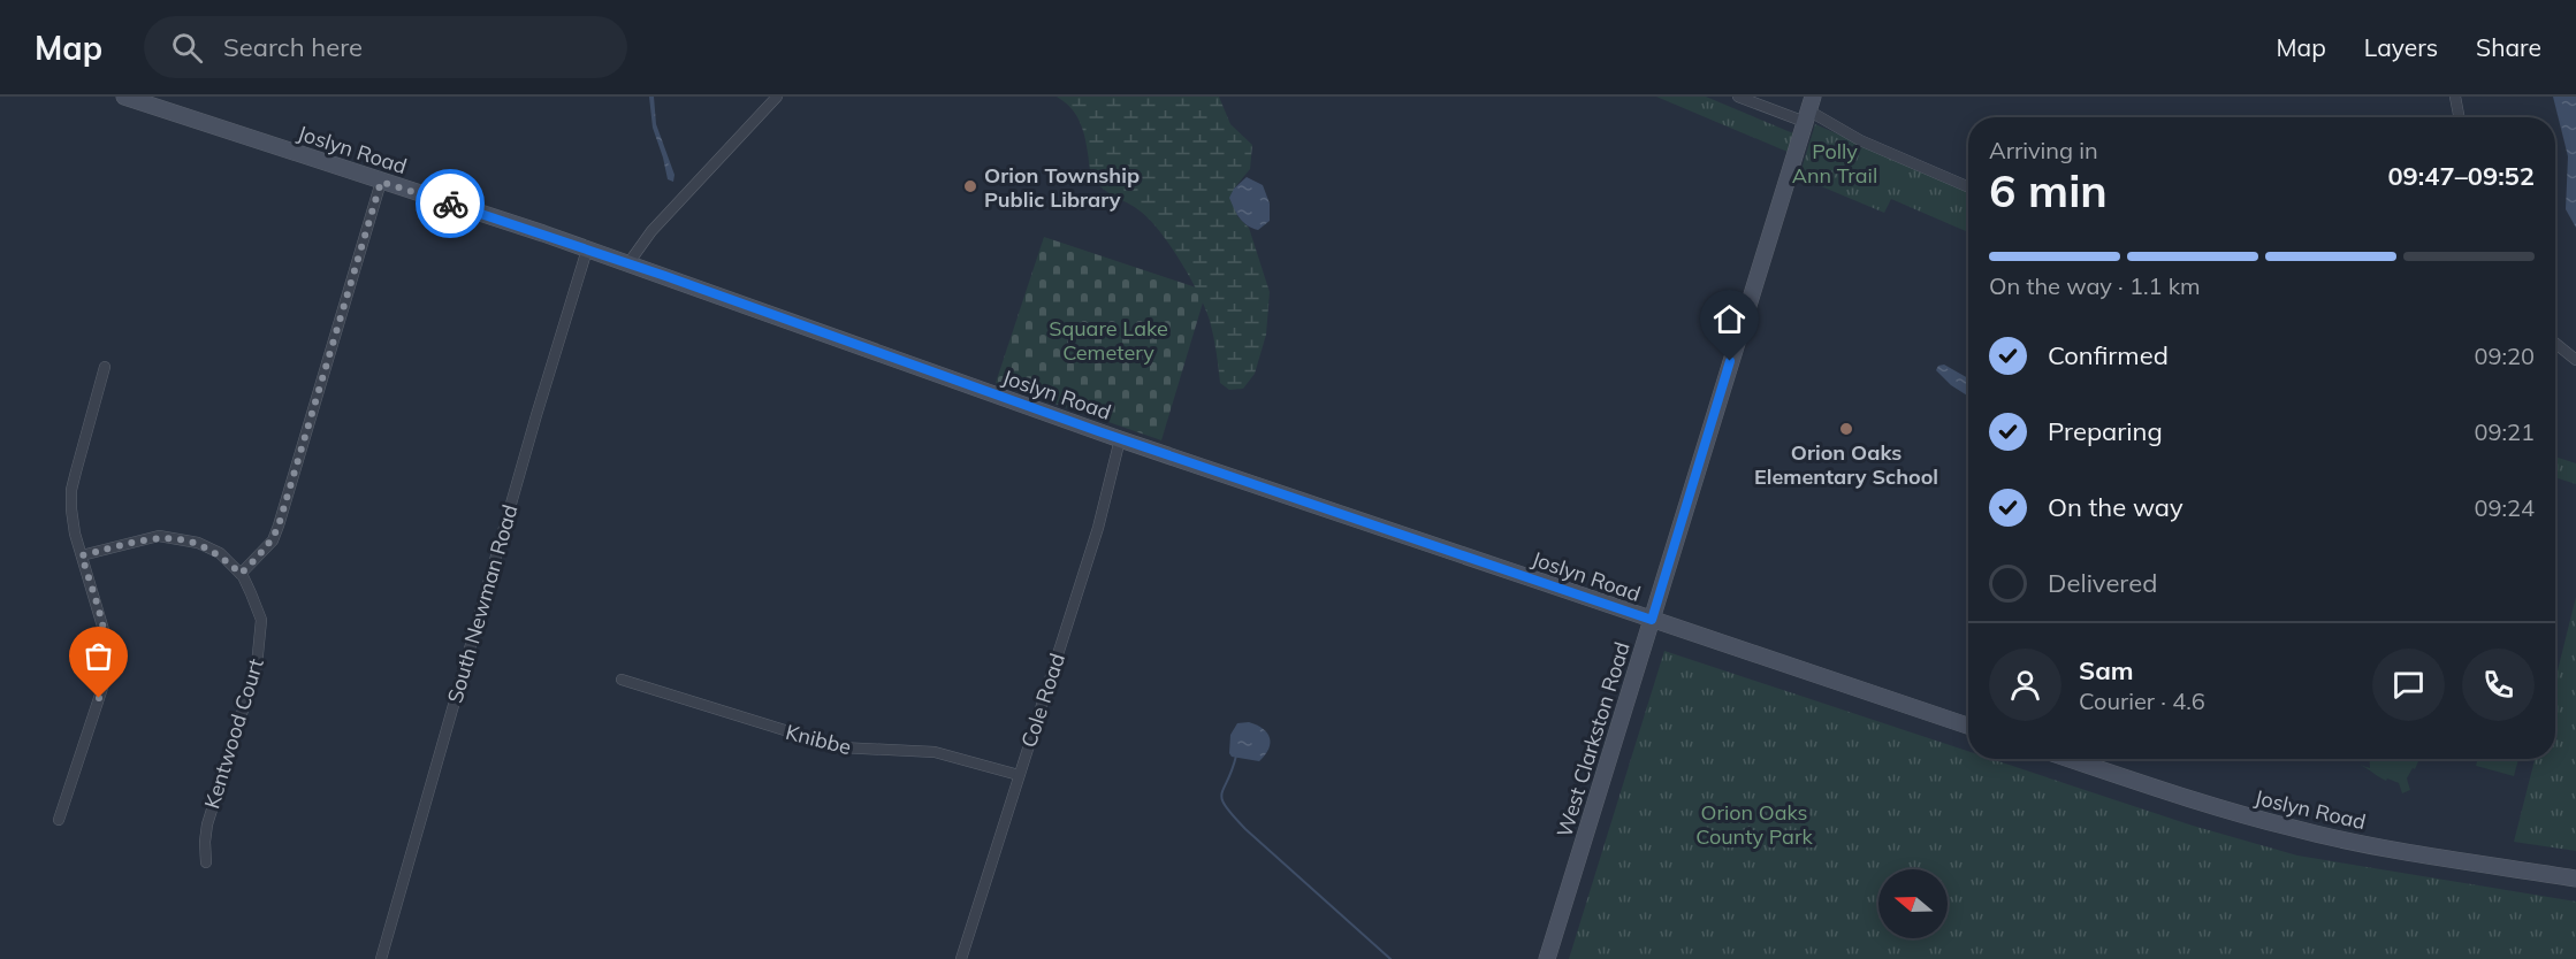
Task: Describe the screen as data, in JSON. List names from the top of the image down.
{
  "streets": {
    "street": [
      "Joslyn Road",
      "South Newman Road",
      "Cole Road",
      "Kentwood Court",
      "Knibbe",
      "West Clarkston Road"
    ]
  },
  "crossings": [
    ["Joslyn Road", "South Newman Road"],
    ["Joslyn Road", "Cole Road"],
    ["Joslyn Road", "West Clarkston Road"],
    ["Cole Road", "Knibbe"]
  ],
  "parks": ["Polly Ann Trail", "Square Lake Cemetery", "Orion Oaks County Park"],
  "places": ["Orion Township Public Library", "Orion Oaks Elementary School"],
  "north": "left",
  "page": {
    "header": "Map",
    "search": "Search here",
    "nav": ["Map", "Layers", "Share"],
    "heading": ["6 min", "Arriving in", "09:47–09:52"],
    "panel": ["Sam", "Courier · 4.6"],
    "bar": "On the way · 1.1 km",
    "list": [
      ["Confirmed", "09:20"],
      ["Preparing", "09:21"],
      ["On the way", "09:24"],
      "Delivered"
    ]
  }
}
